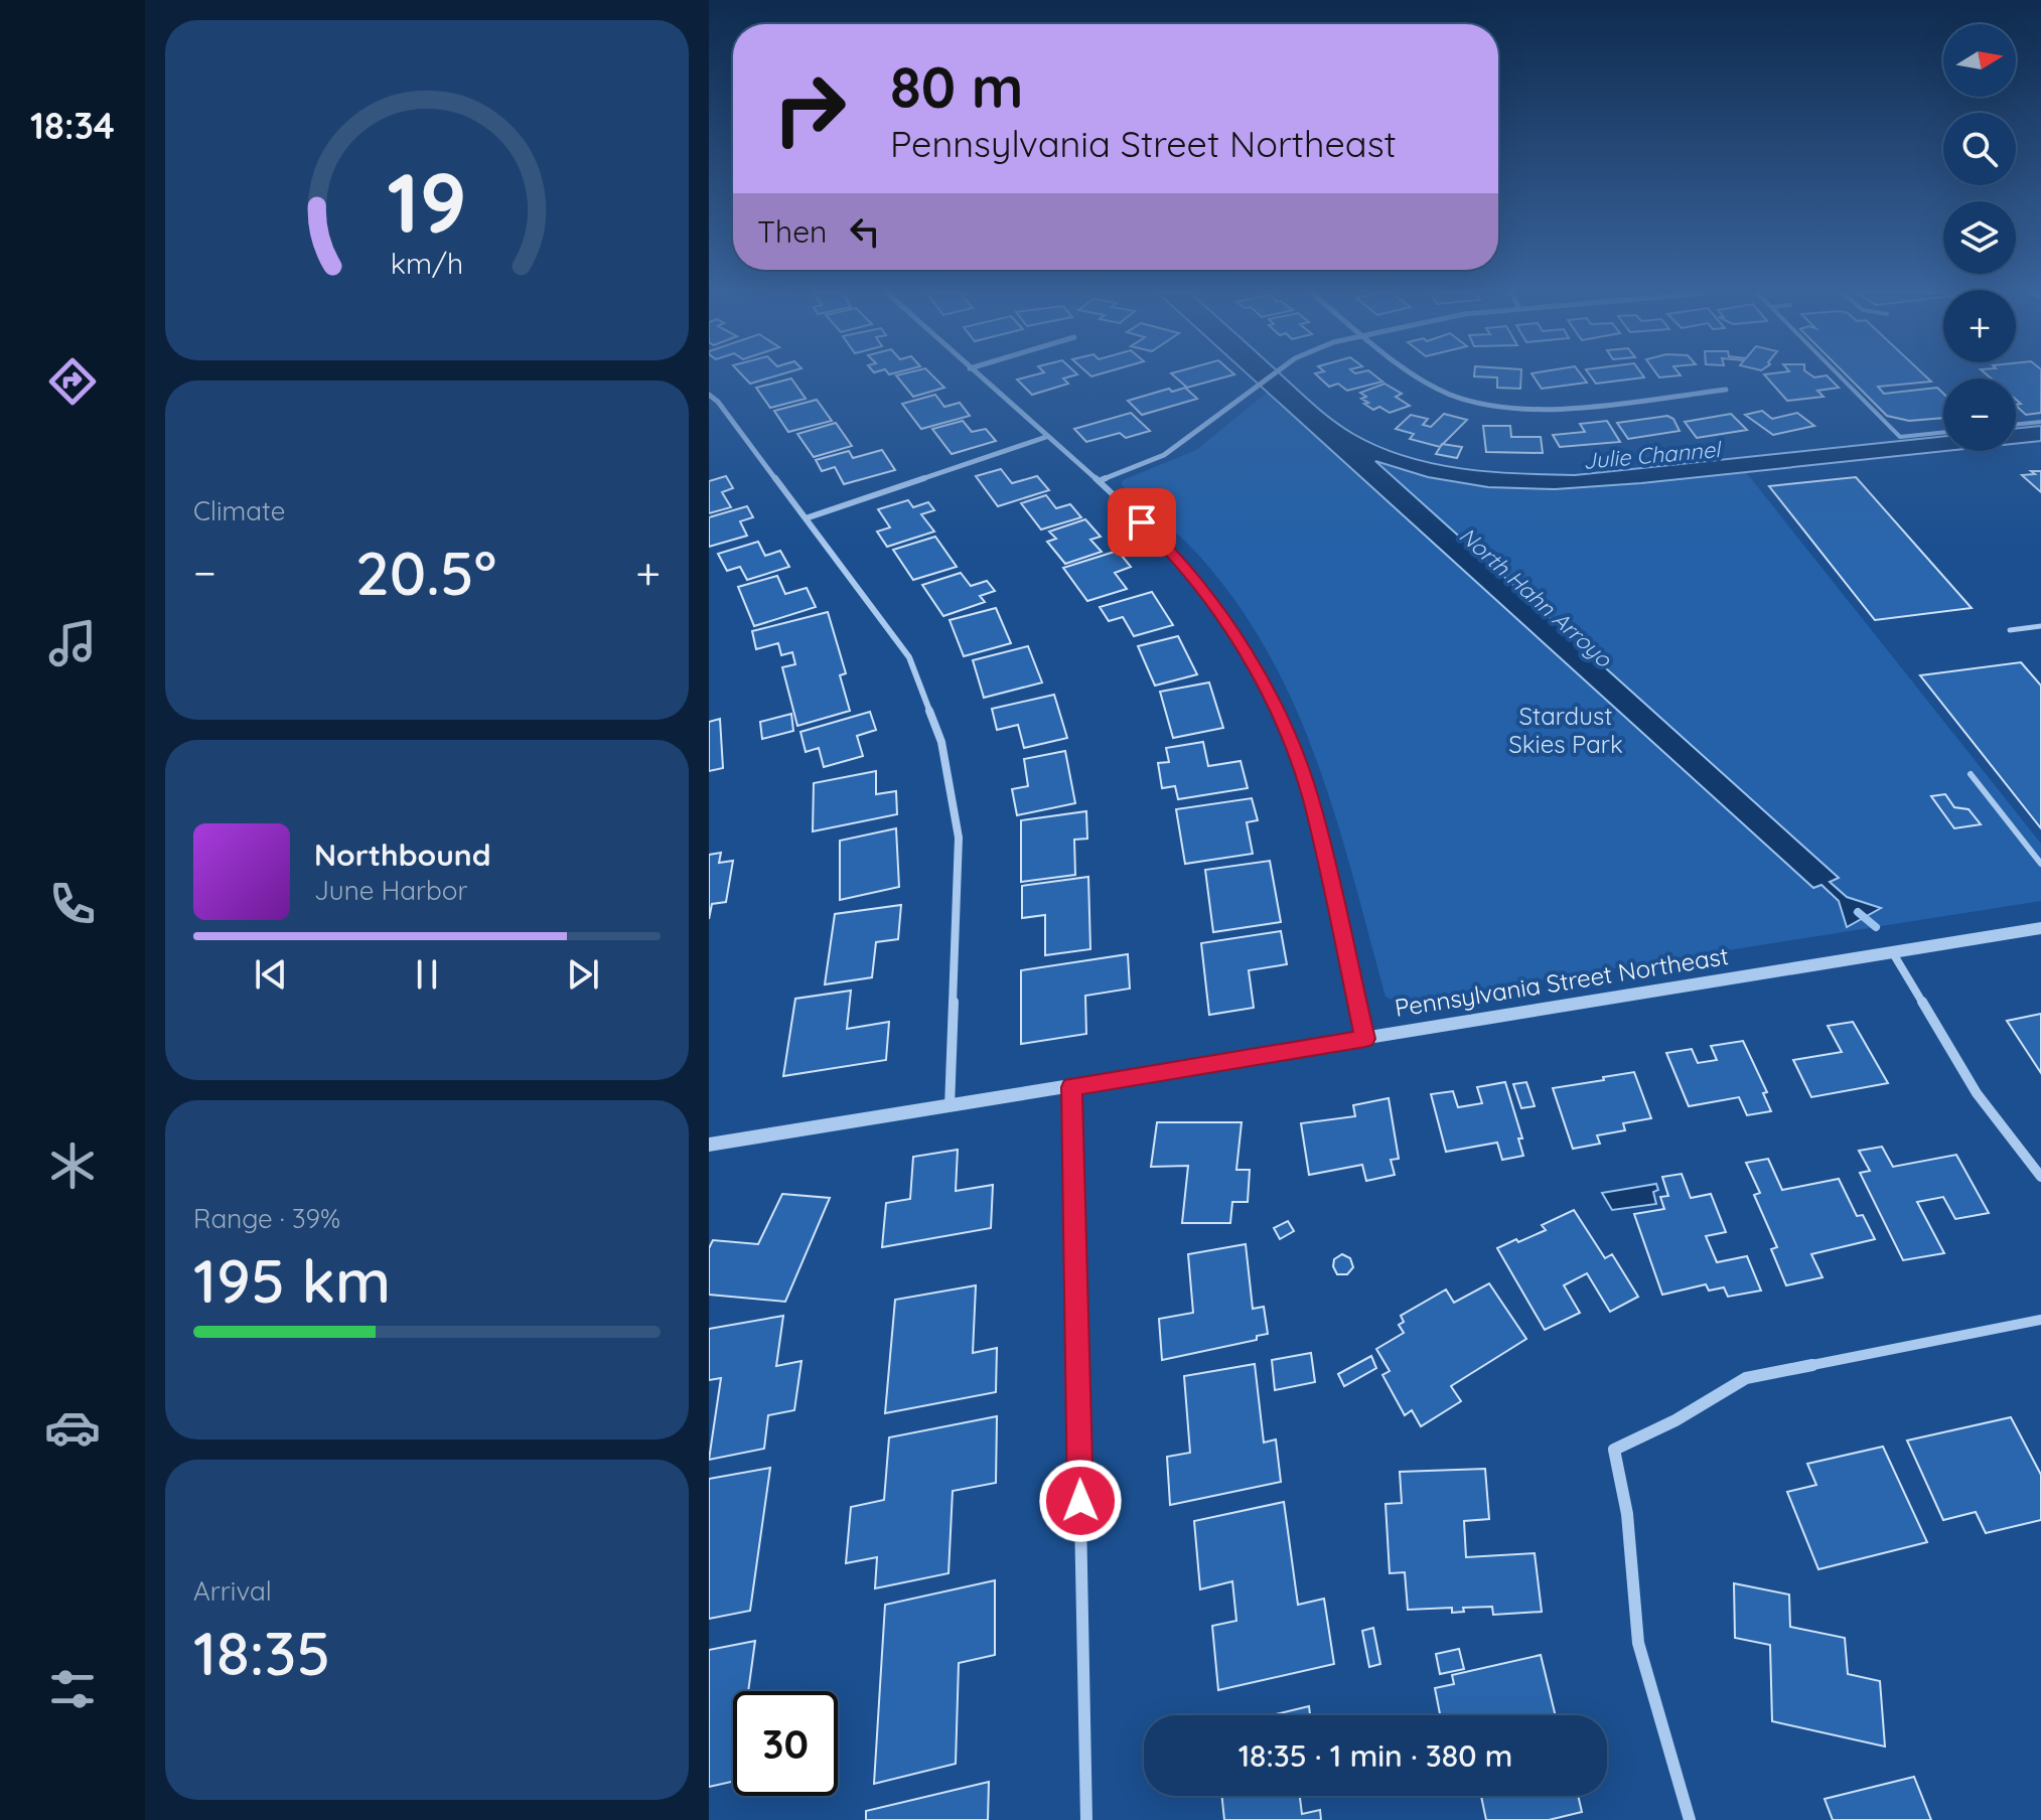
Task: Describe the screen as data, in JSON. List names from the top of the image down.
{
  "streets": {
    "street": ["Pennsylvania Street Northeast"]
  },
  "water": ["Julie Channel", "North Hahn Arroyo"],
  "parks": ["Stardust Skies Park"],
  "north": "right",
  "page": {
    "tabs": "18:34",
    "map_buttons": ["+", "−"],
    "turn": ["80 m", "Pennsylvania Street Northeast"],
    "then": "Then",
    "tile": [
      "Climate",
      ["Range · 39%", "195 km"],
      ["Arrival", "18:35"]
    ],
    "heat": ["−", "20.5°", "+"],
    "song": ["Northbound", "June Harbor"],
    "limit": "30",
    "trip": "18:35 · 1 min · 380 m",
    "gauge": ["19", "km/h"]
  }
}
